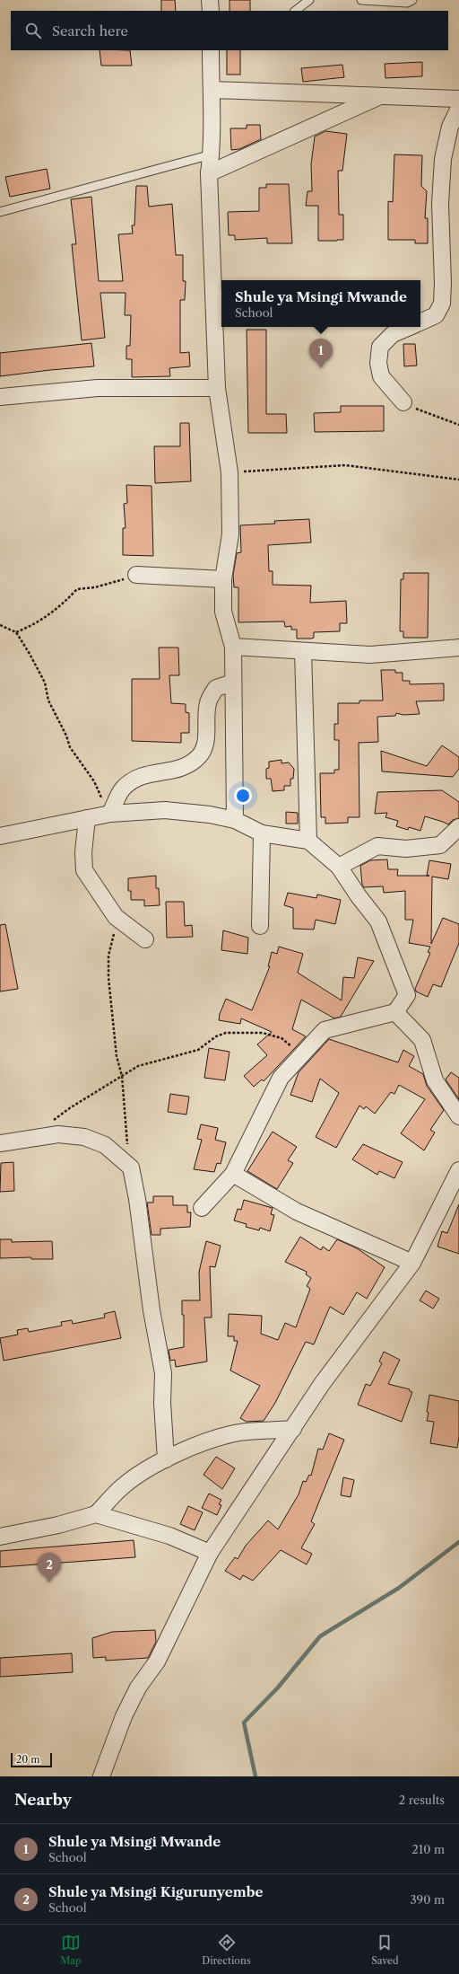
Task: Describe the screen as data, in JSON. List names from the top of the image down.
{
  "scale_bar": "20 m",
  "page": {
    "search": "Search here",
    "popup": ["Shule ya Msingi Mwande", "School"],
    "pins": ["1", "2"],
    "scale": "20 m",
    "heading": ["Nearby", "2 results"],
    "list": [
      {
        "mark": "1",
        "name": "Shule ya Msingi Mwande",
        "note": "School",
        "value": "210 m"
      },
      {
        "mark": "2",
        "name": "Shule ya Msingi Kigurunyembe",
        "note": "School",
        "value": "390 m"
      }
    ],
    "nav": ["Map", "Directions", "Saved"]
  }
}
